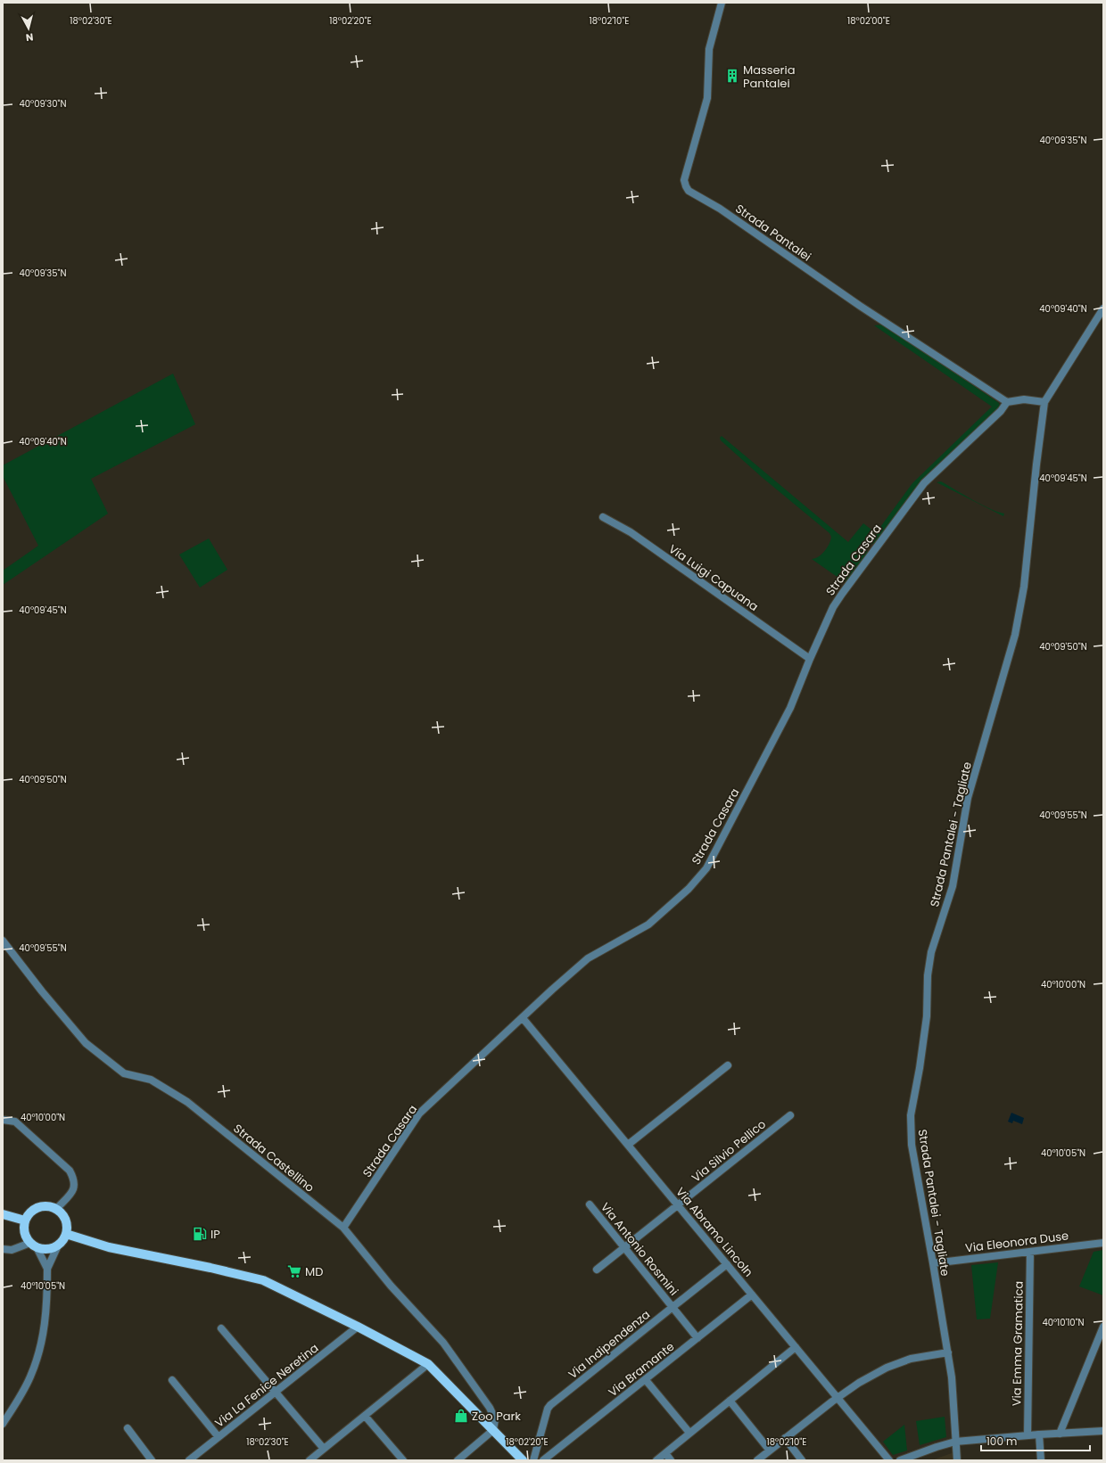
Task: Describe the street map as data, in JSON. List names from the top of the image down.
{
  "streets": {
    "street": [
      "Strada Pantalei",
      "Strada Casara",
      "Via Luigi Capuana",
      "Strada Pantalei - Tagliate",
      "Via Silvio Pellico",
      "Strada Castellino",
      "Via Abramo Lincoln",
      "Via Eleonora Duse",
      "Via Antonio Rosmini",
      "Via Emma Gramatica",
      "Via Indipendenza",
      "Via Bramante",
      "Via La Fenice Neretina"
    ]
  },
  "crossings": [
    ["Strada Pantalei", "Strada Casara"],
    ["Strada Casara", "Via Luigi Capuana"],
    ["Strada Casara", "Strada Castellino"],
    ["Strada Casara", "Via Abramo Lincoln"],
    ["Strada Pantalei - Tagliate", "Via Eleonora Duse"],
    ["Via Silvio Pellico", "Via Abramo Lincoln"],
    ["Via Silvio Pellico", "Via Antonio Rosmini"],
    ["Via Abramo Lincoln", "Via Indipendenza"],
    ["Via Abramo Lincoln", "Via Bramante"],
    ["Via Eleonora Duse", "Via Emma Gramatica"],
    ["Via Antonio Rosmini", "Via Indipendenza"],
    ["Via Antonio Rosmini", "Via Bramante"]
  ],
  "places": {
    "building": ["Masseria Pantalei"],
    "fuel station": ["IP"],
    "supermarket": ["MD"],
    "shop": ["Zoo Park"]
  },
  "scale_bar": "100 m",
  "north": "bottom",
  "coordinates": [
    "18°02'30\"E",
    "18°02'20\"E",
    "18°02'10\"E",
    "18°02'00\"E",
    "40°09'30\"N",
    "40°09'35\"N",
    "40°09'40\"N",
    "40°09'45\"N",
    "40°09'50\"N",
    "40°09'55\"N",
    "40°10'00\"N",
    "40°10'05\"N",
    "40°10'10\"N"
  ]
}
